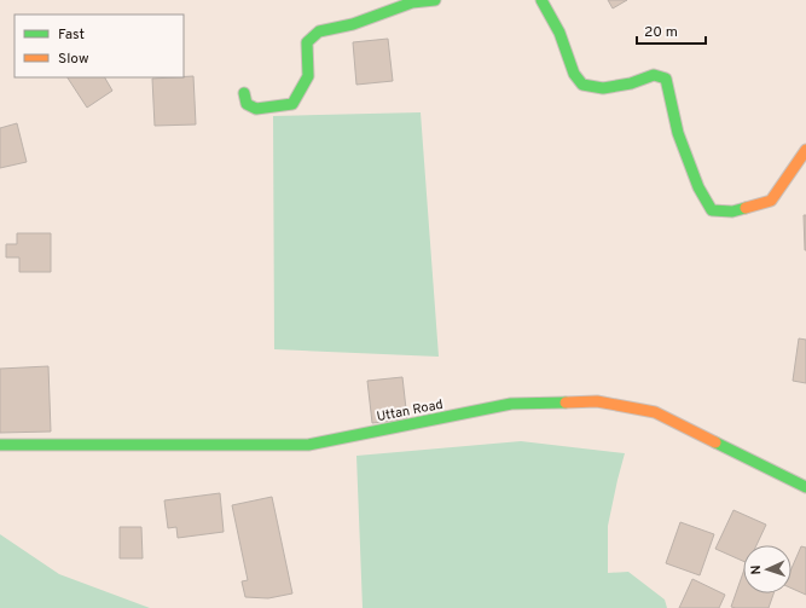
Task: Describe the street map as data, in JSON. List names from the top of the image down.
{
  "streets": {
    "main road": ["Uttan Road"]
  },
  "legend": ["Fast", "Slow"],
  "scale_bar": "20 m",
  "north": "left"
}
